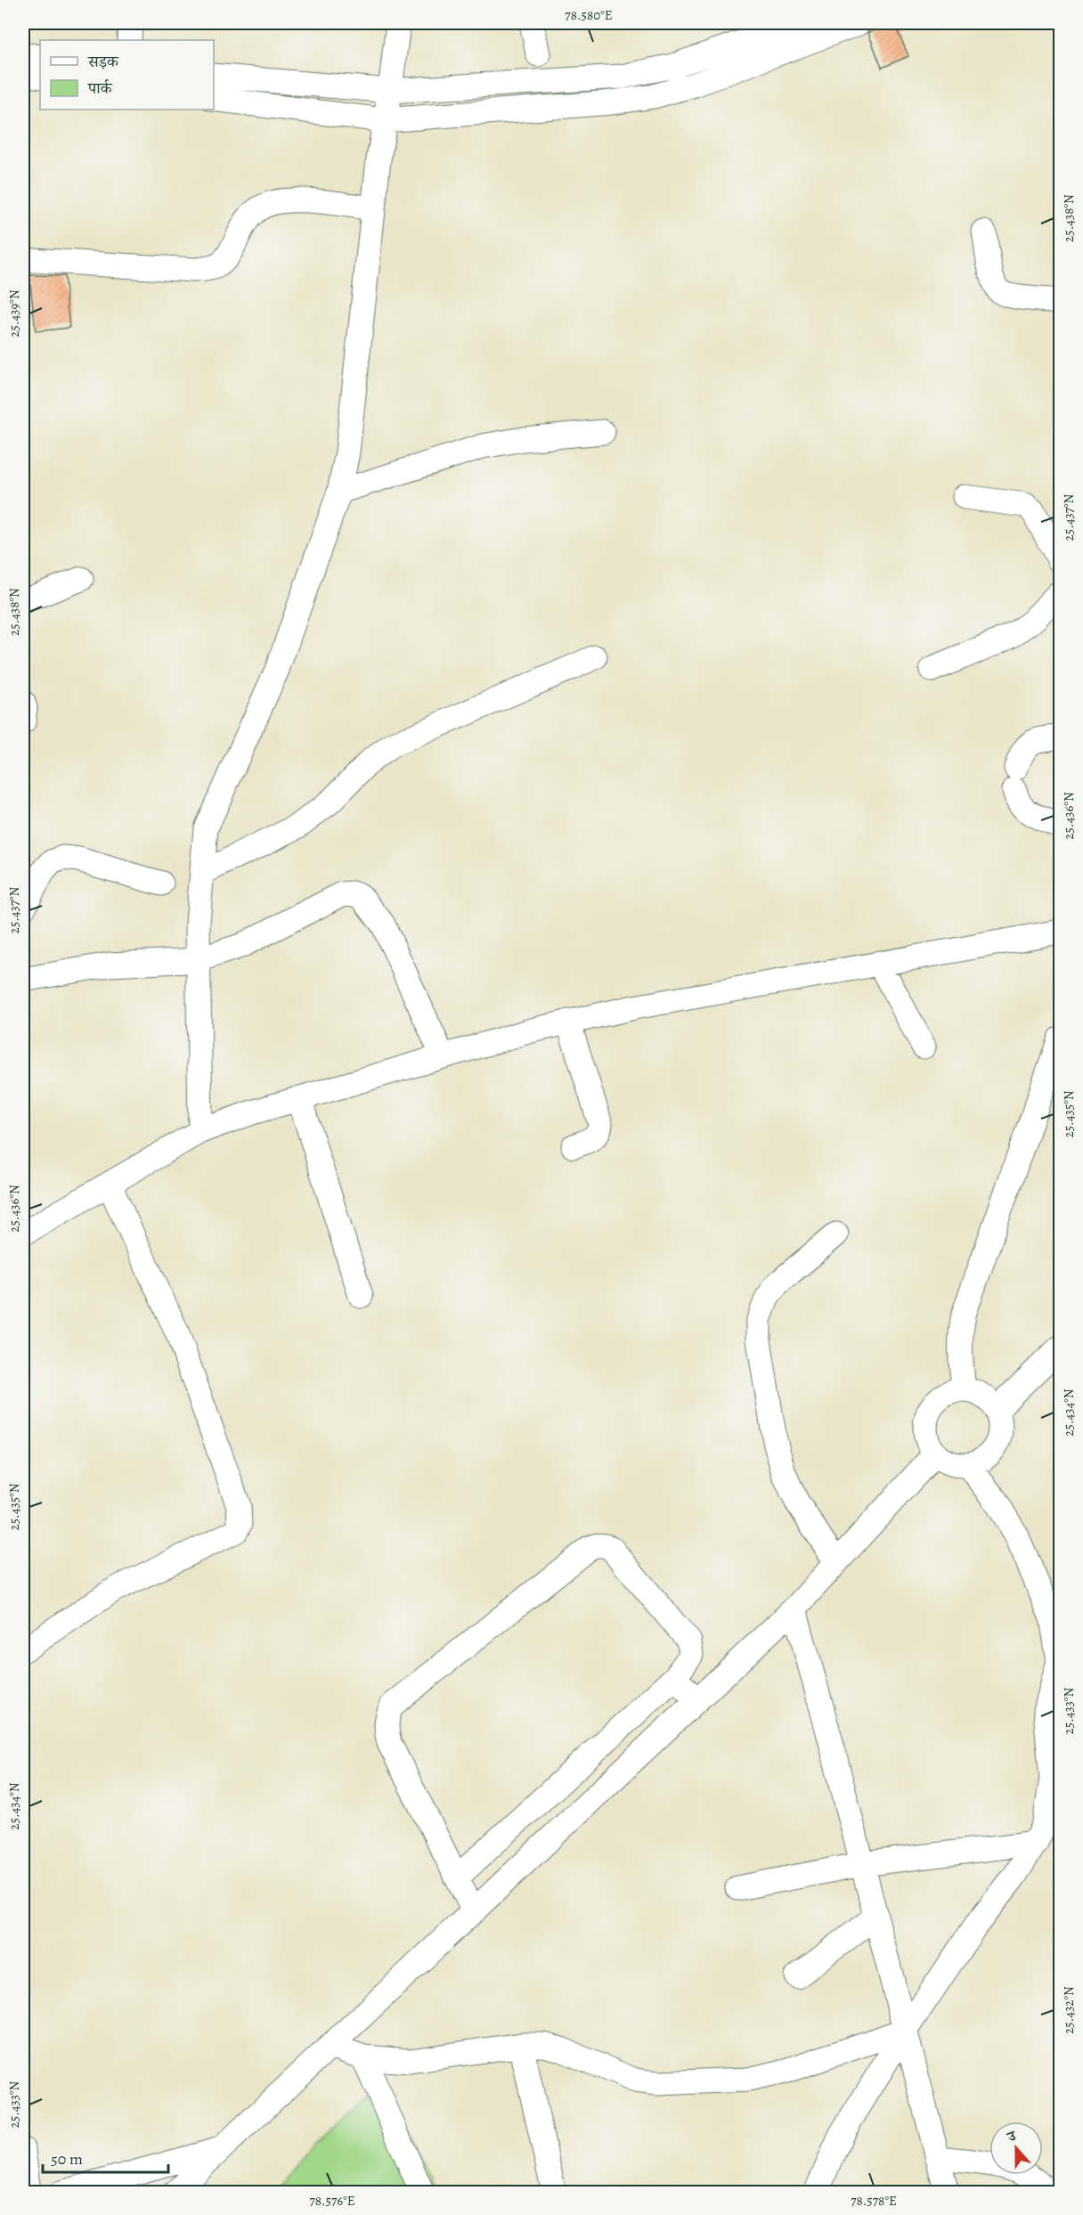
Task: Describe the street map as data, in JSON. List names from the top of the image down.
{
  "legend": ["सड़क", "पार्क"],
  "scale_bar": "50 m",
  "north": "top",
  "coordinates": [
    "78.580°E",
    "25.438°N",
    "25.439°N",
    "25.437°N",
    "25.436°N",
    "25.435°N",
    "25.434°N",
    "25.433°N",
    "25.432°N",
    "78.576°E",
    "78.578°E"
  ]
}
